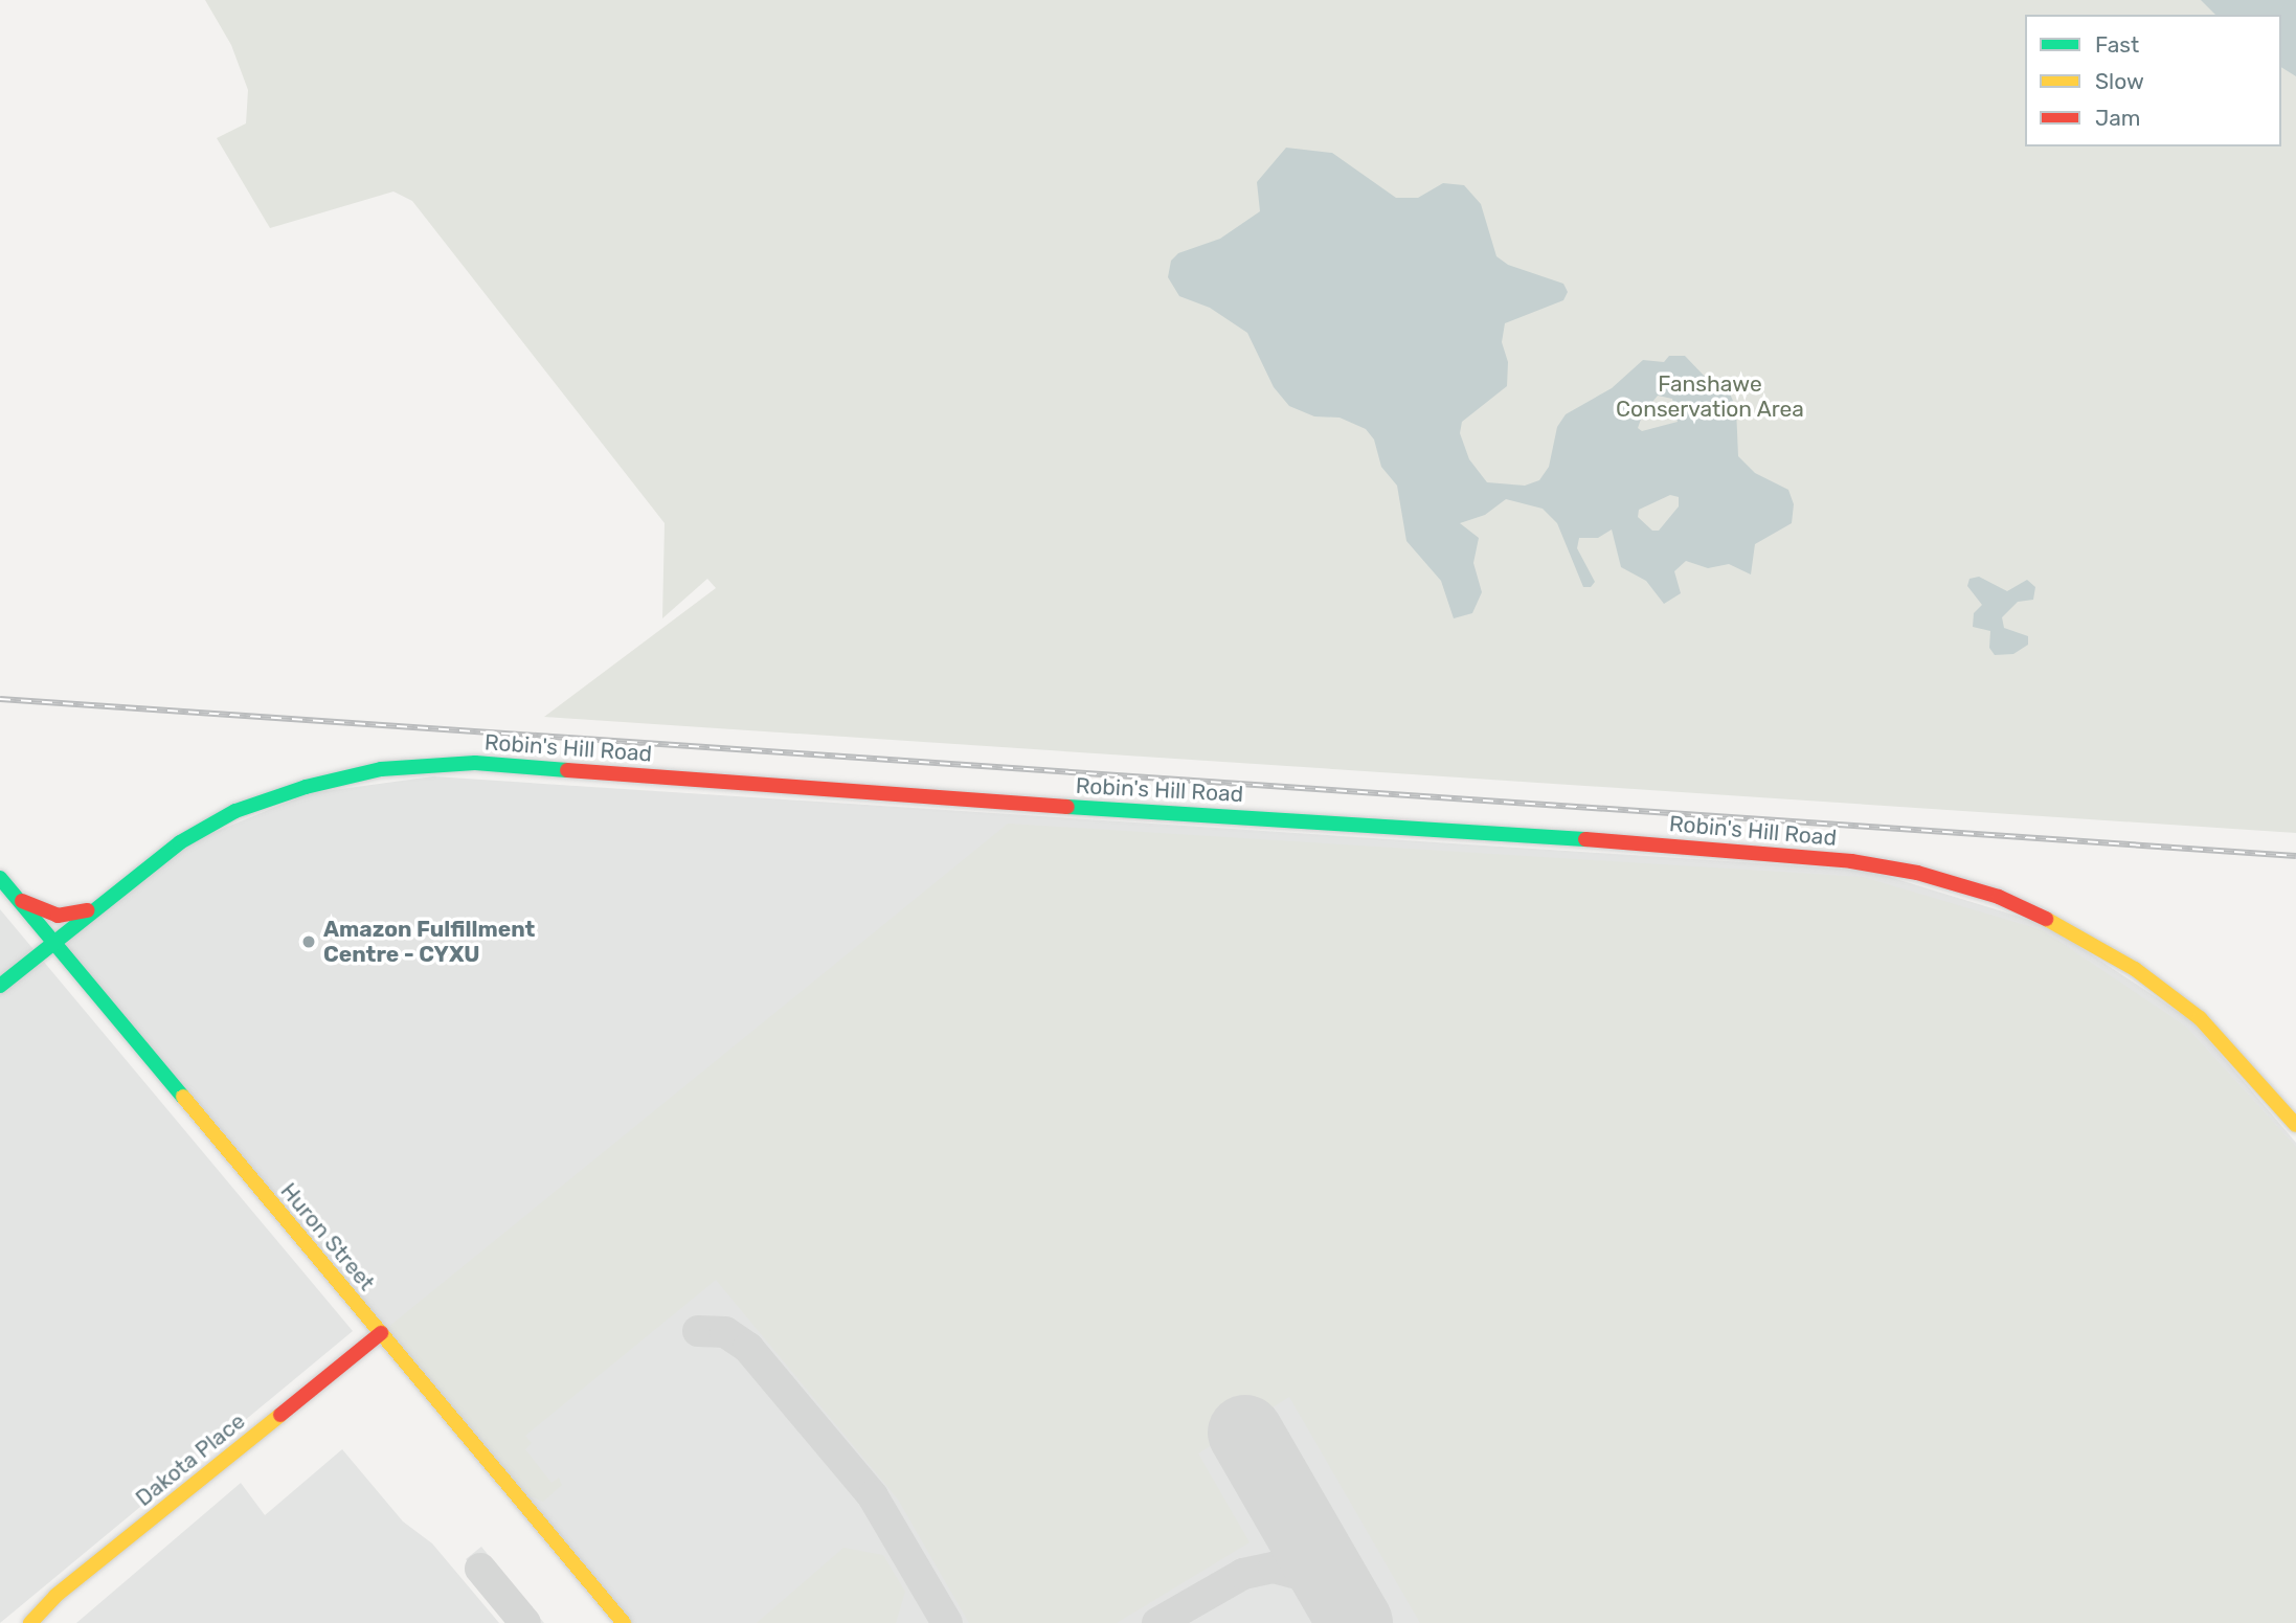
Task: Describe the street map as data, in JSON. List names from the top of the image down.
{
  "streets": {
    "main road": ["Robin's Hill Road", "Huron Street", "Dakota Place"]
  },
  "crossings": [
    ["Robin's Hill Road", "Huron Street"],
    ["Huron Street", "Dakota Place"]
  ],
  "parks": ["Fanshawe Conservation Area"],
  "places": ["Amazon Fulfillment Centre - CYXU"],
  "legend": ["Fast", "Slow", "Jam"]
}
